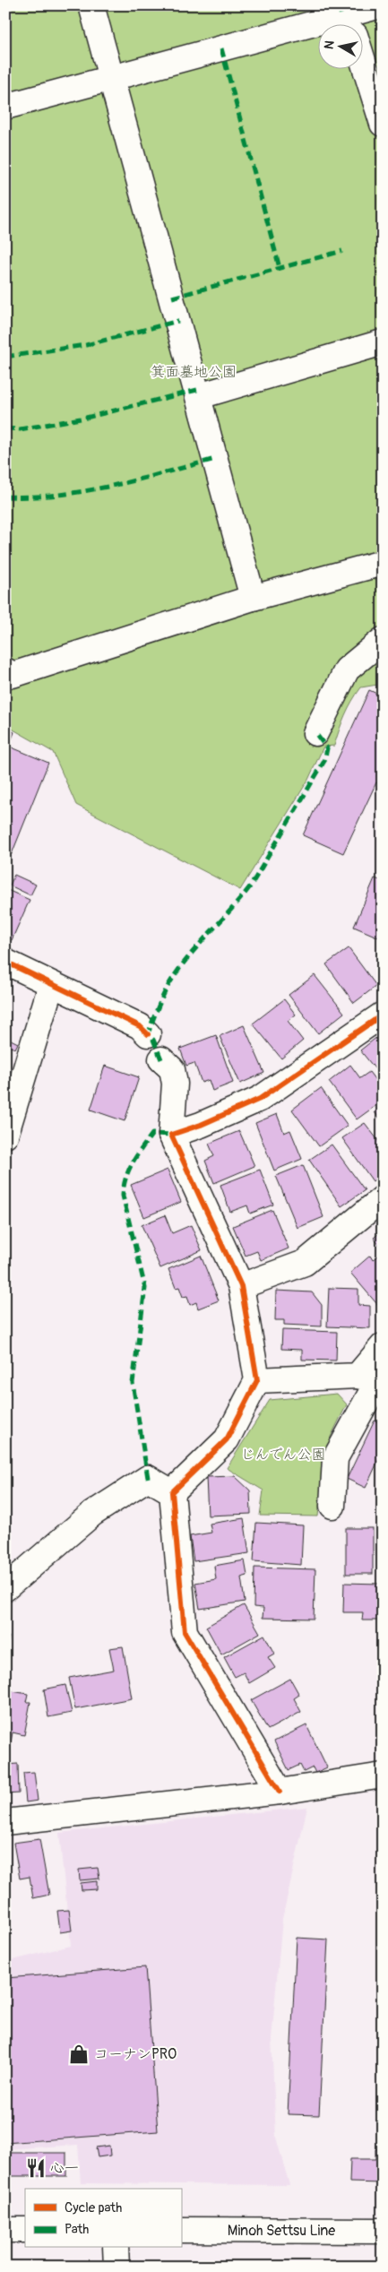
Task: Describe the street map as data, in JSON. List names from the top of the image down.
{
  "streets": {
    "street": ["Minoh Settsu Line"]
  },
  "parks": ["箕面墓地公園", "じんでん公園"],
  "places": {
    "shop": ["コーナンPRO"],
    "restaurant": ["心一"]
  },
  "legend": ["Cycle path", "Path"],
  "north": "left"
}
